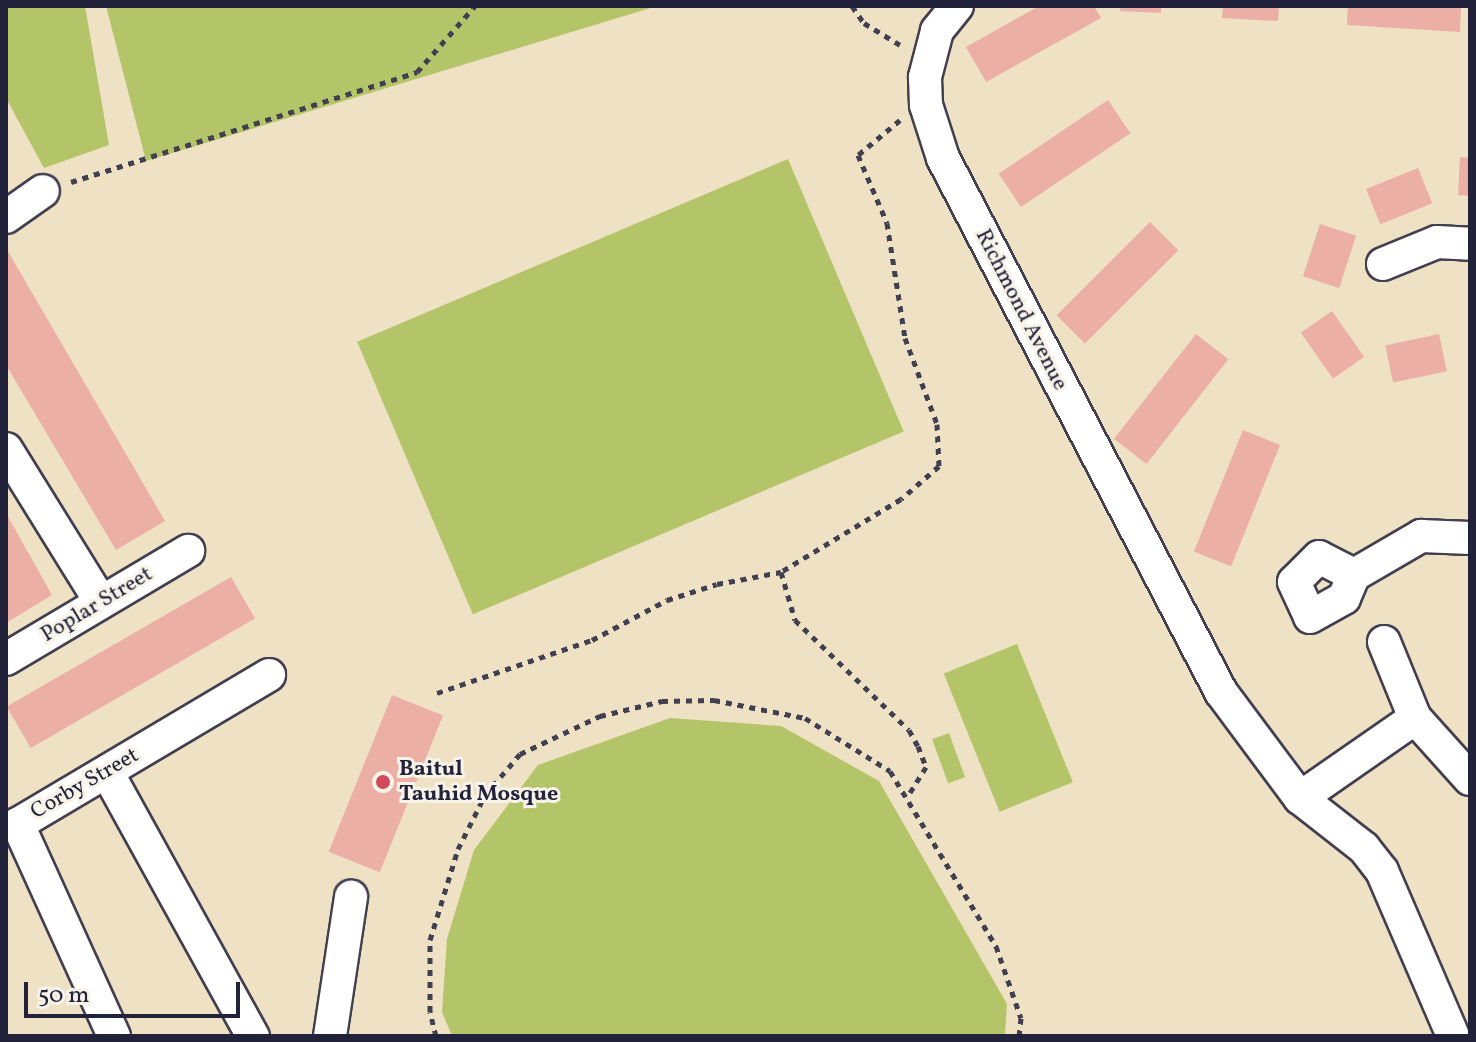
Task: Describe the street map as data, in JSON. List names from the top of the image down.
{
  "streets": {
    "street": ["Richmond Avenue", "Poplar Street", "Corby Street"]
  },
  "places": ["Baitul Tauhid Mosque"],
  "scale_bar": "50 m"
}
